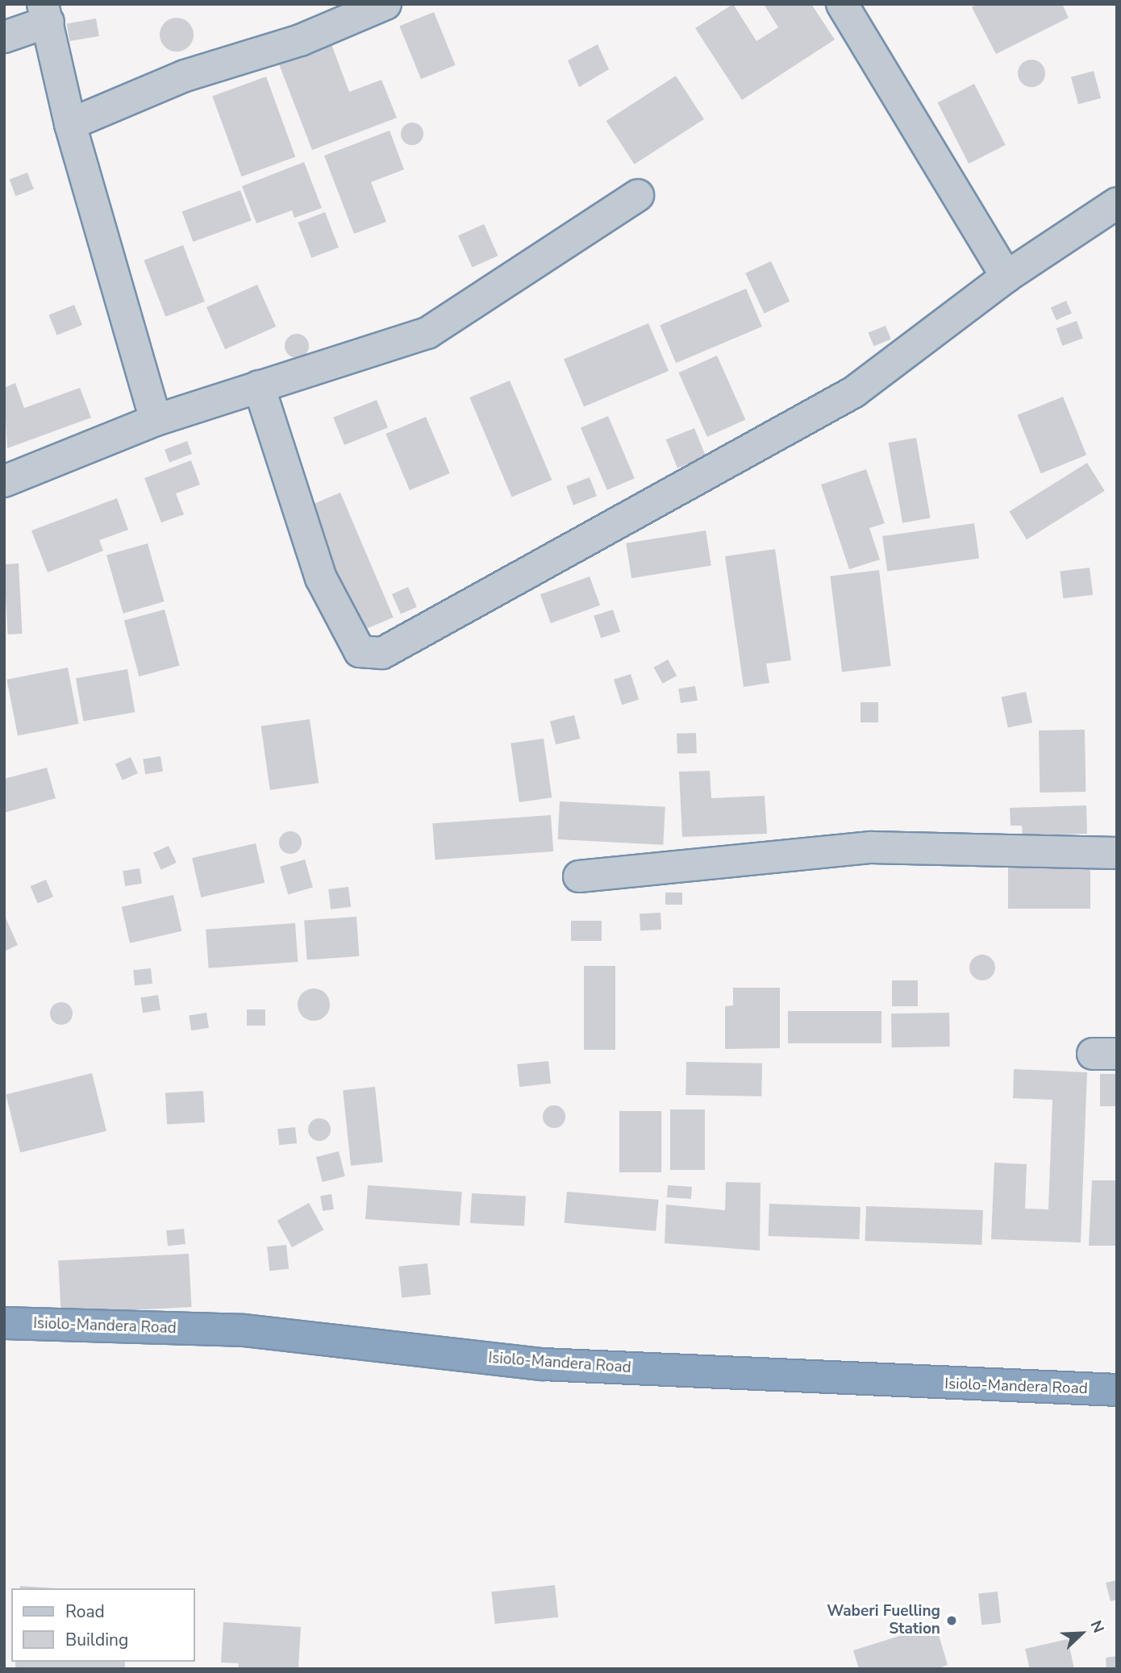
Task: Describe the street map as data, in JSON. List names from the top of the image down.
{
  "streets": {
    "highway": ["Isiolo-Mandera Road"]
  },
  "places": ["Waberi Fuelling Station"],
  "legend": ["Road", "Building"],
  "north": "top right"
}
